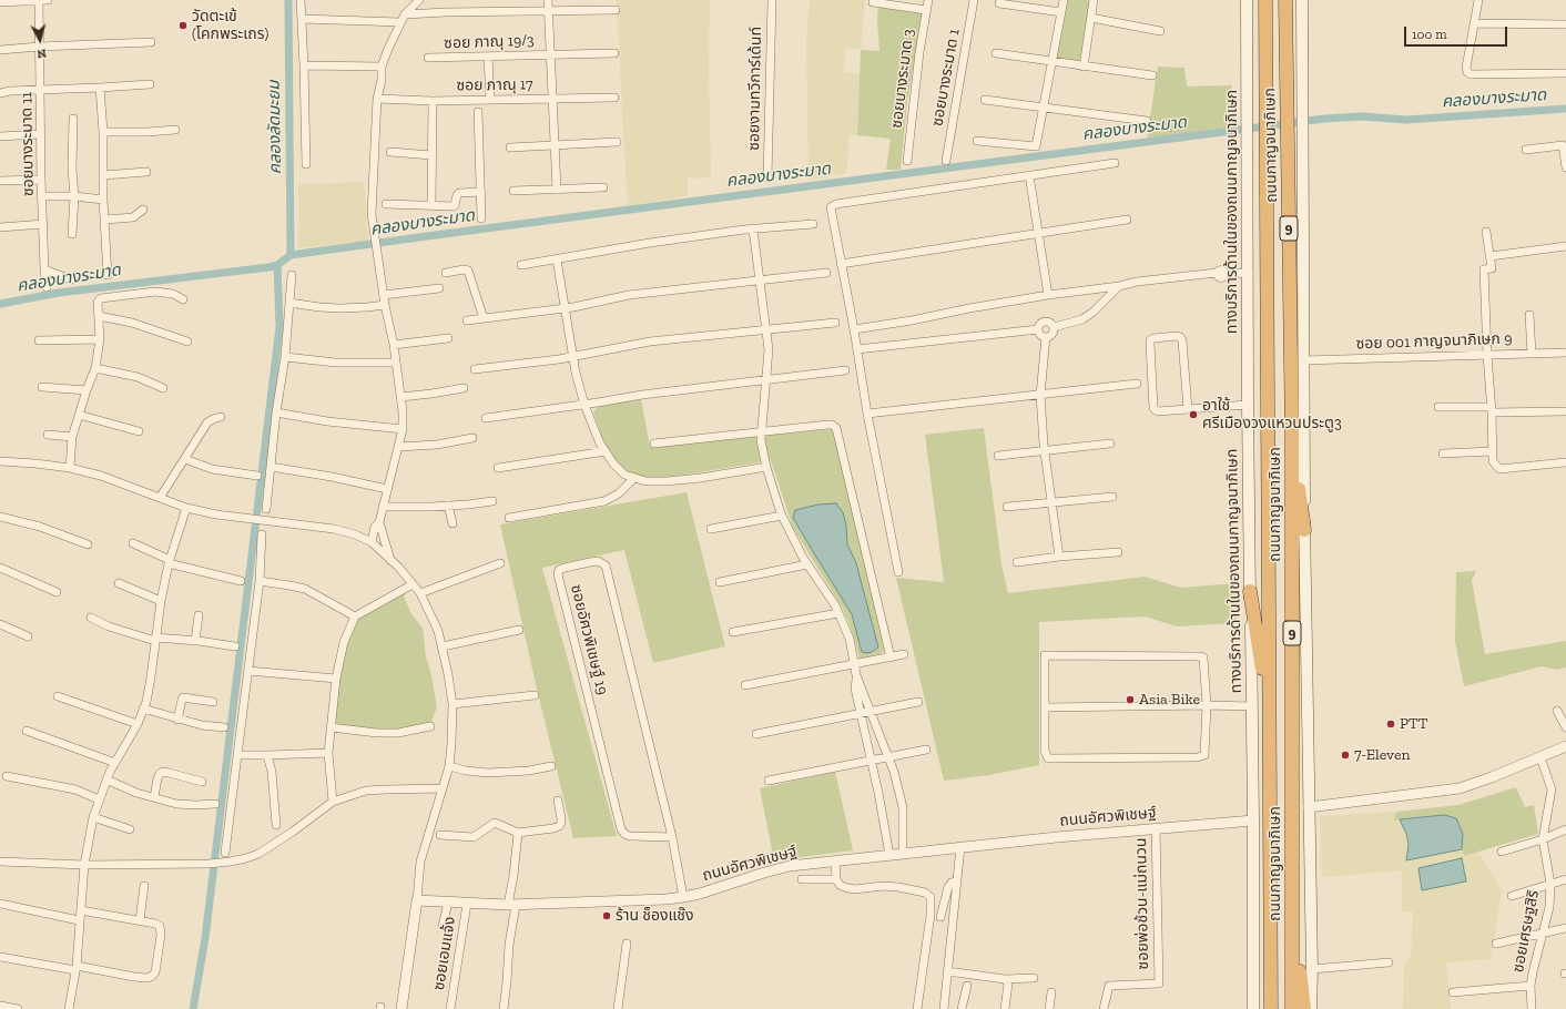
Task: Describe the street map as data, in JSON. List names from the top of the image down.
{
  "streets": {
    "highway": ["ถนนกาญจนาภิเษก", "9"],
    "main road": ["ทางบริการด้านในของถนนกาญจนาภิเษก"],
    "street": [
      "ซอย ภาณุ 19/3",
      "ซอยบางระมาด 1",
      "ซอยบางระมาด 3",
      "ซอย ภาณุ 17",
      "ซอยงามทวีการ์เด้นท์",
      "ซอยบางระมาด 11",
      "ซอย 001 กาญจนาภิเษก 9",
      "ซอยอัศวพิเชษฐ์ 19",
      "ถนนอัศวพิเชษฐ์",
      "ซอยพ่อช้วน-แม่ถนวน",
      "ซอยเศรษฐสิริ",
      "ซอยเอมแจ้ง"
    ]
  },
  "crossings": [
    ["ทางบริการด้านในของถนนกาญจนาภิเษก", "ถนนอัศวพิเชษฐ์"],
    ["ซอยอัศวพิเชษฐ์ 19", "ถนนอัศวพิเชษฐ์"],
    ["ถนนอัศวพิเชษฐ์", "ซอยพ่อช้วน-แม่ถนวน"],
    ["ถนนอัศวพิเชษฐ์", "ซอยเอมแจ้ง"]
  ],
  "water": ["คลองบางระมาด", "คลองลัดมะยม"],
  "places": [
    "วัดตะเข้ (โคกพระเถร)",
    "อาใช้ ศรีเมืองวงแหวนประตู3",
    "Asia Bike",
    "PTT",
    "7-Eleven",
    "ร้าน ช็องแช๊ง"
  ],
  "scale_bar": "100 m",
  "north": "bottom"
}
